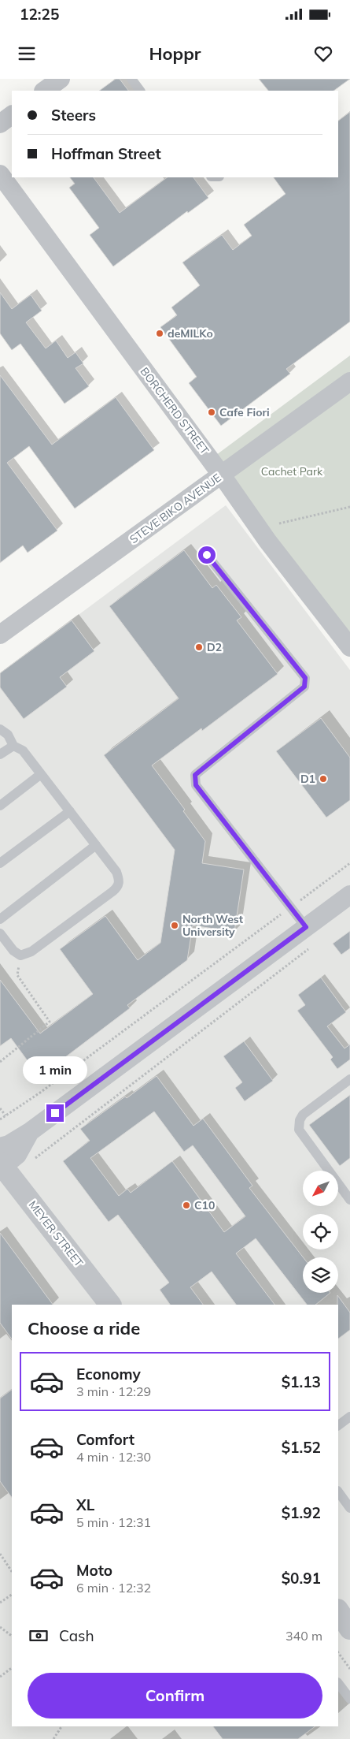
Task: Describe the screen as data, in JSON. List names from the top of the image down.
{
  "streets": {
    "street": ["BORCHERD STREET", "STEVE BIKO AVENUE", "MEYER STREET"]
  },
  "crossings": [
    ["BORCHERD STREET", "STEVE BIKO AVENUE"]
  ],
  "parks": ["Cachet Park"],
  "places": [
    "deMILKo",
    "Cafe Fiori",
    "D2",
    "D1",
    "North West University",
    "C10"
  ],
  "north": "bottom left",
  "page": {
    "status": "12:25",
    "header": "Hoppr",
    "banner": ["Steers", "Hoffman Street"],
    "bubble": "1 min",
    "heading": "Choose a ride",
    "list": [
      {
        "name": "Economy",
        "note": "3 min · 12:29",
        "value": "$1.13"
      },
      {
        "name": "Comfort",
        "note": "4 min · 12:30",
        "value": "$1.52"
      },
      {
        "name": "XL",
        "note": "5 min · 12:31",
        "value": "$1.92"
      },
      {
        "name": "Moto",
        "note": "6 min · 12:32",
        "value": "$0.91"
      }
    ],
    "pay": ["Cash", "340 m"],
    "buttons": "Confirm"
  }
}
